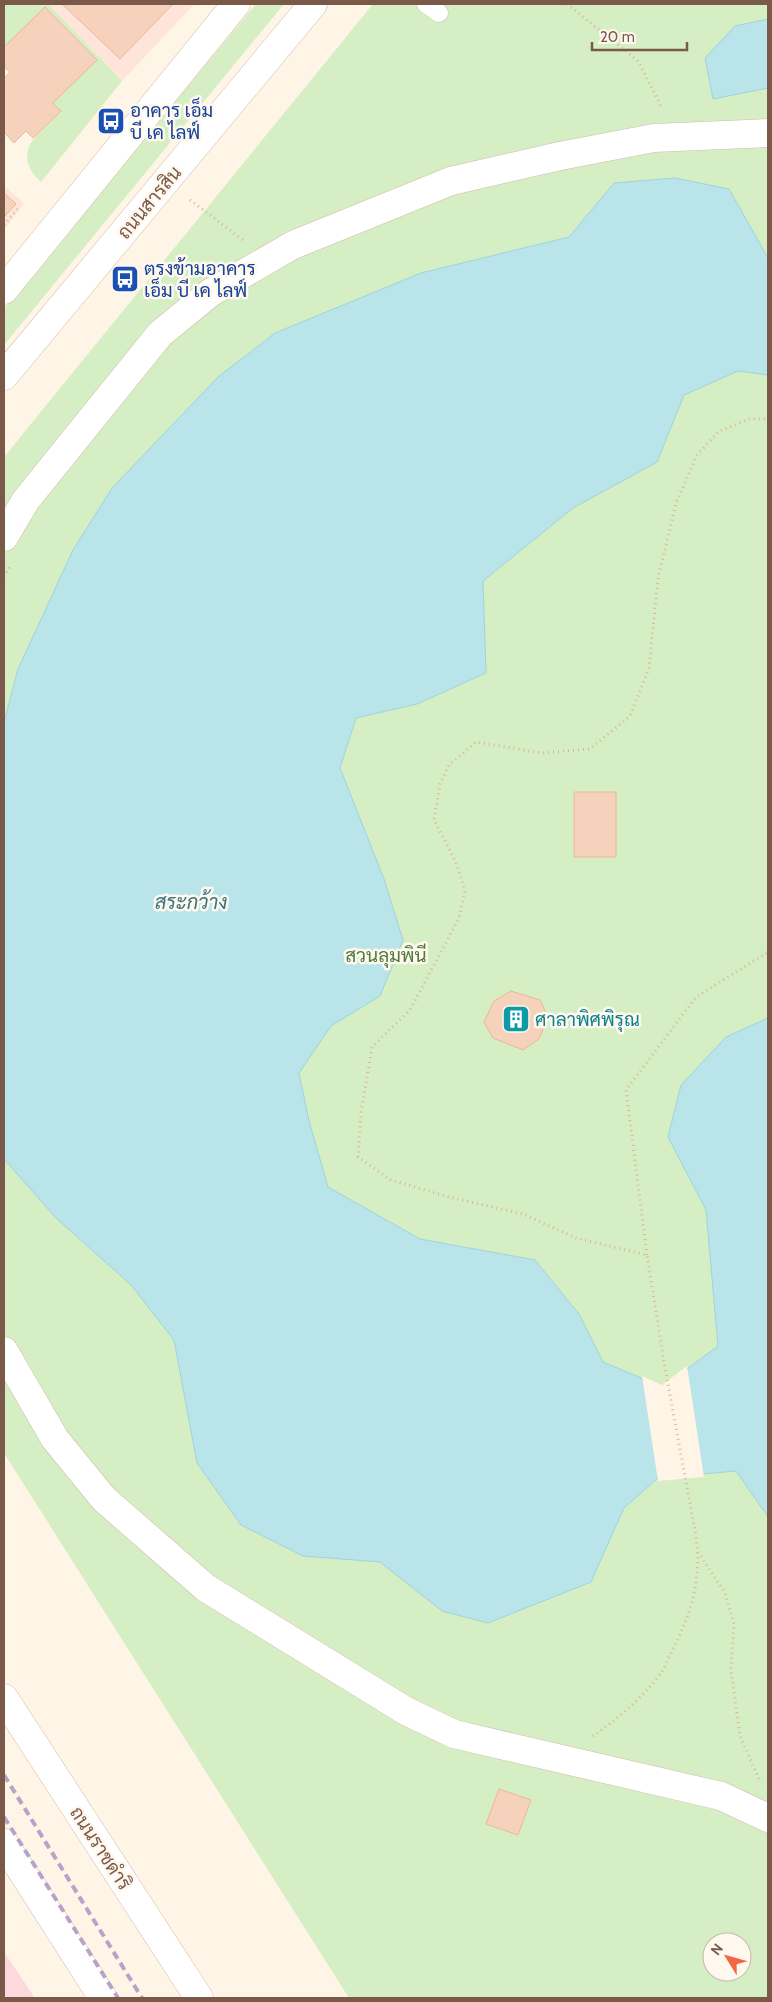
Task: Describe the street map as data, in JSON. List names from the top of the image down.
{
  "streets": {
    "street": ["ถนนสารสิน", "ถนนราชดำริ"]
  },
  "water": ["สระกว้าง"],
  "parks": ["สวนลุมพินี"],
  "places": {
    "bus stop": ["อาคาร เอ็ม บี เค ไลฟ์", "ตรงข้ามอาคาร เอ็ม บี เค ไลฟ์"],
    "building": ["ศาลาพิศพิรุณ"]
  },
  "scale_bar": "20 m",
  "north": "top left"
}
